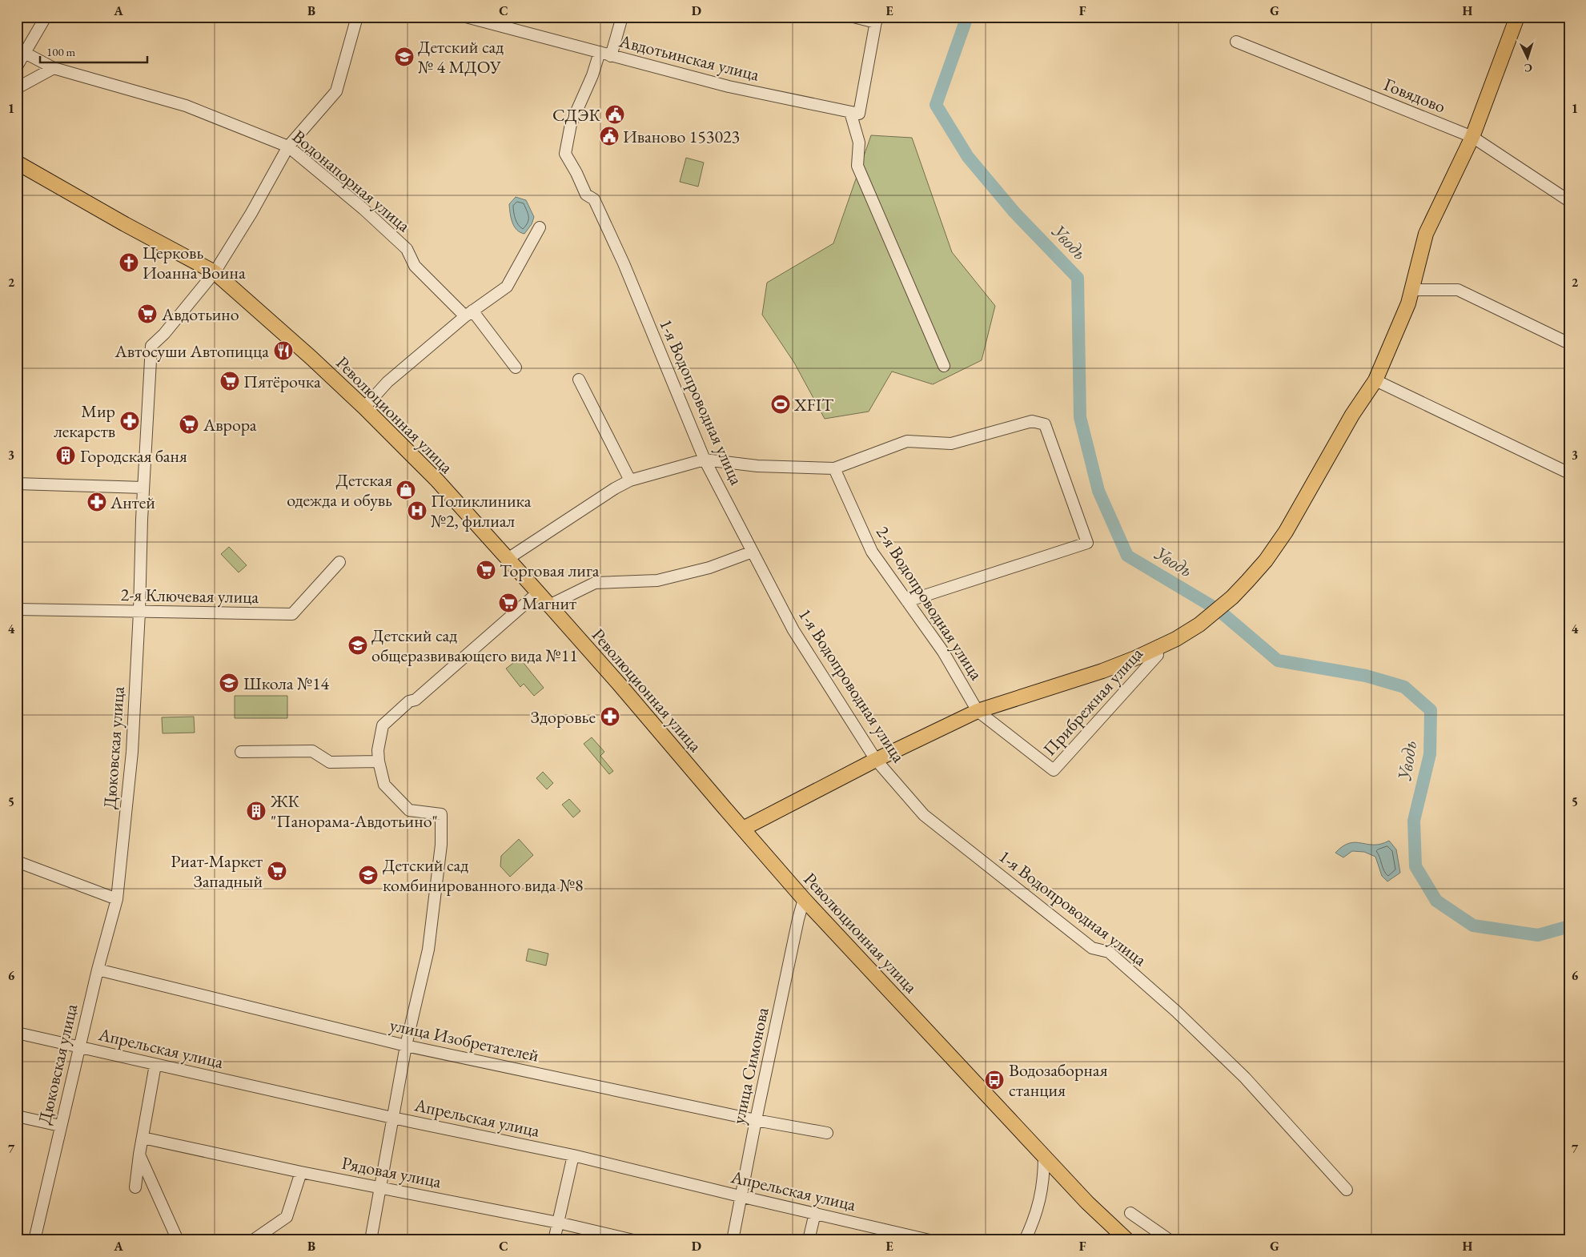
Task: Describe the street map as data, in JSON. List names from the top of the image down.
{
  "streets": {
    "main road": ["Революционная улица"],
    "street": [
      "Авдотьинская улица",
      "Говядово",
      "Водонапорная улица",
      "1-я Водопроводная улица",
      "2-я Ключевая улица",
      "2-я Водопроводная улица",
      "Прибрежная улица",
      "Дюковская улица",
      "улица Изобретателей",
      "Апрельская улица",
      "улица Симонова",
      "Рядовая улица"
    ]
  },
  "crossings": [
    ["Авдотьинская улица", "1-я Водопроводная улица"],
    ["Водонапорная улица", "Дюковская улица"],
    ["Революционная улица", "Дюковская улица"],
    ["Революционная улица", "улица Симонова"],
    ["2-я Ключевая улица", "Дюковская улица"],
    ["2-я Водопроводная улица", "Прибрежная улица"],
    ["Дюковская улица", "улица Изобретателей"],
    ["Дюковская улица", "Апрельская улица"],
    ["улица Изобретателей", "улица Симонова"],
    ["Апрельская улица", "улица Симонова"]
  ],
  "water": ["Уводь"],
  "places": {
    "school or university": [
      "Детский сад № 4 МДОУ",
      "Детский сад общеразвивающего вида №11",
      "Школа №14",
      "Детский сад комбинированного вида №8"
    ],
    "public building": ["СДЭК", "Иваново 153023"],
    "church": ["Церковь Иоанна Воина"],
    "supermarket": [
      "Авдотьино",
      "Пятёрочка",
      "Аврора",
      "Торговая лига",
      "Магнит",
      "Риат-Маркет Западный"
    ],
    "restaurant": ["Автосуши Автопицца"],
    "sports": ["XFIT"],
    "pharmacy": ["Мир лекарств", "Антей", "Здоровье"],
    "building": ["Городская баня", "ЖК \"Панорама-Авдотьино\""],
    "shop": ["Детская одежда и обувь"],
    "hospital": ["Поликлиника №2, филиал"],
    "bus stop": ["Водозаборная станция"]
  },
  "scale_bar": "100 m",
  "north": "bottom",
  "grid": {
    "columns": [
      "A",
      "B",
      "C",
      "D",
      "E",
      "F",
      "G",
      "H"
    ],
    "rows": [
      "1",
      "2",
      "3",
      "4",
      "5",
      "6",
      "7"
    ]
  }
}
